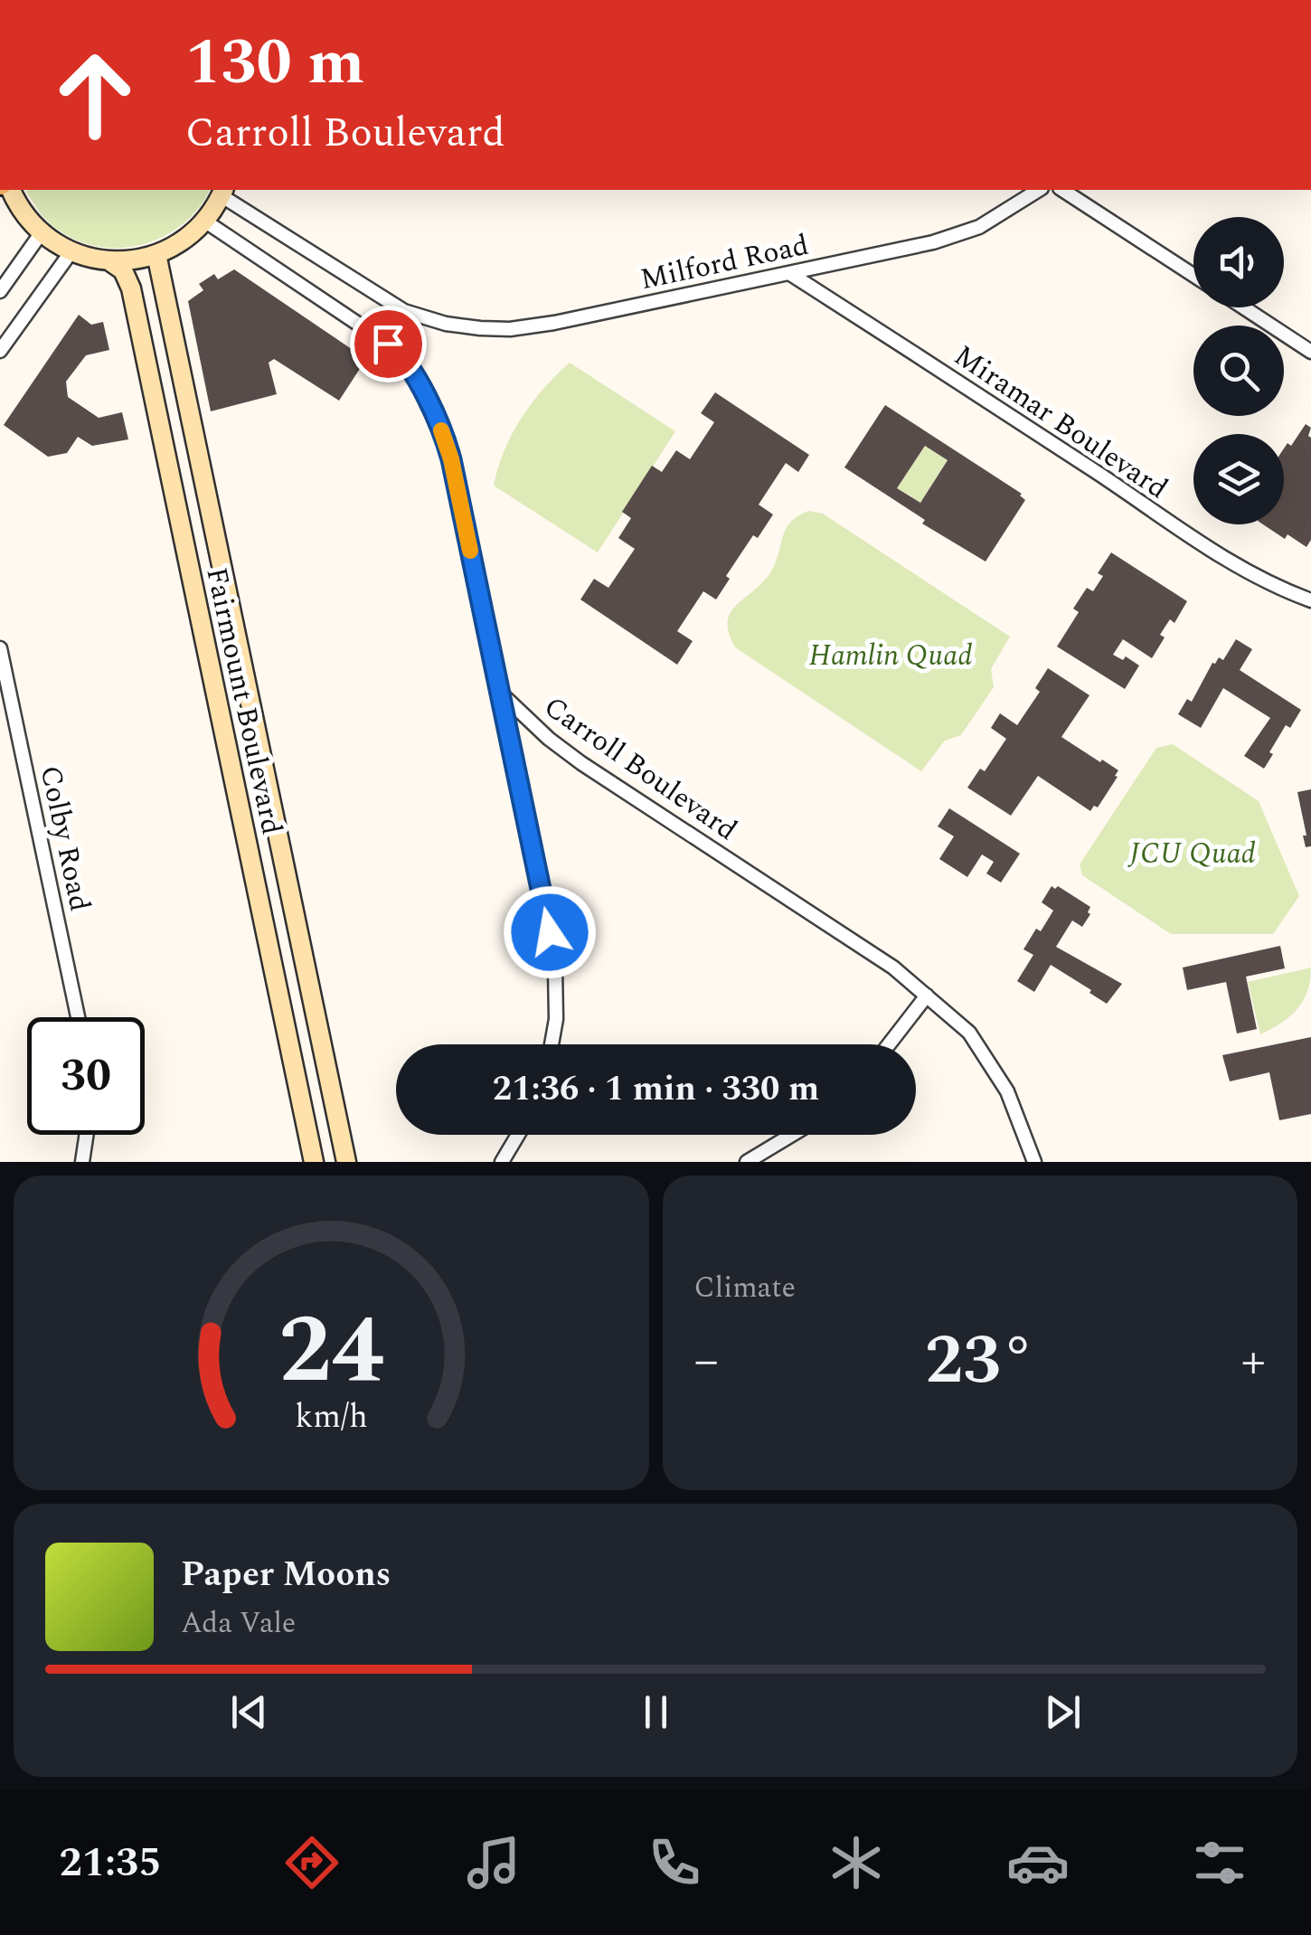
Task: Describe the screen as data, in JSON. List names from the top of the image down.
{
  "streets": {
    "main road": ["Fairmount Boulevard"],
    "street": [
      "Milford Road",
      "Miramar Boulevard",
      "Carroll Boulevard",
      "Colby Road"
    ]
  },
  "crossings": [
    ["Milford Road", "Miramar Boulevard"]
  ],
  "parks": ["Hamlin Quad", "JCU Quad"],
  "page": {
    "turn": ["130 m", "Carroll Boulevard"],
    "limit": "30",
    "trip": "21:36 · 1 min · 330 m",
    "tile": "Climate",
    "heat": ["−", "23°", "+"],
    "song": ["Paper Moons", "Ada Vale"],
    "tabs": "21:35",
    "gauge": ["24", "km/h"]
  }
}
